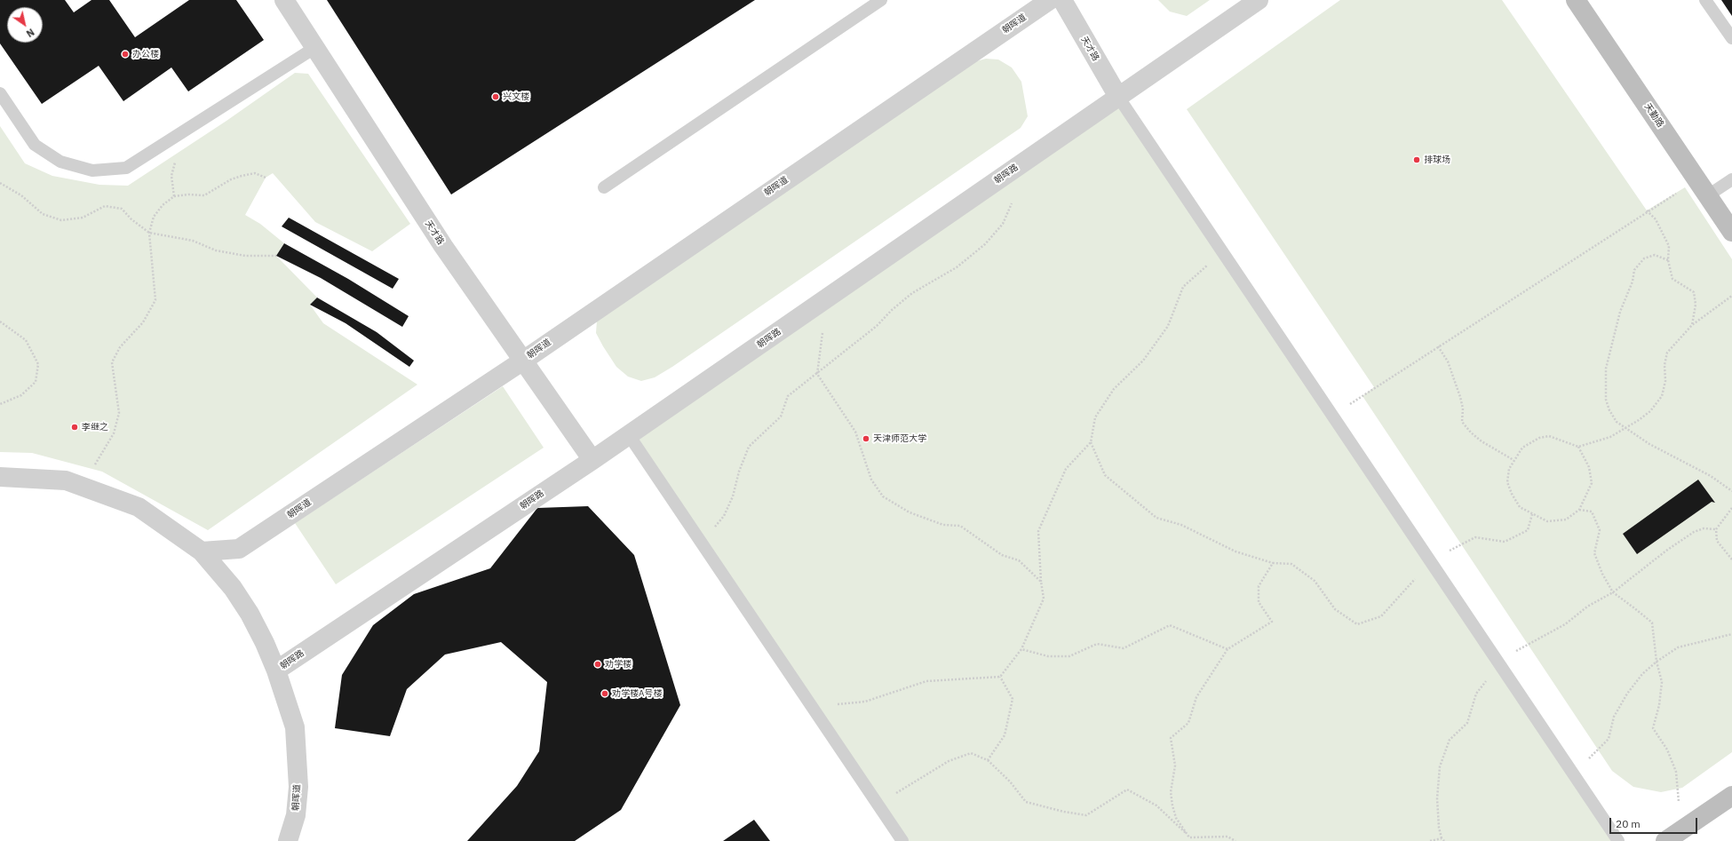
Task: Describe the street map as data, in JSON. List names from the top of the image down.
{
  "streets": {
    "street": [
      "朝晖道",
      "天才路",
      "天勤路",
      "朝晖路"
    ]
  },
  "crossings": [
    ["朝晖道", "天才路"],
    ["朝晖道", "朝晖路"],
    ["天才路", "朝晖路"]
  ],
  "places": [
    "办公楼",
    "兴文楼",
    "排球场",
    "李继之",
    "天津师范大学",
    "劝学楼",
    "劝学楼A号楼"
  ],
  "scale_bar": "20 m",
  "north": "bottom right"
}
